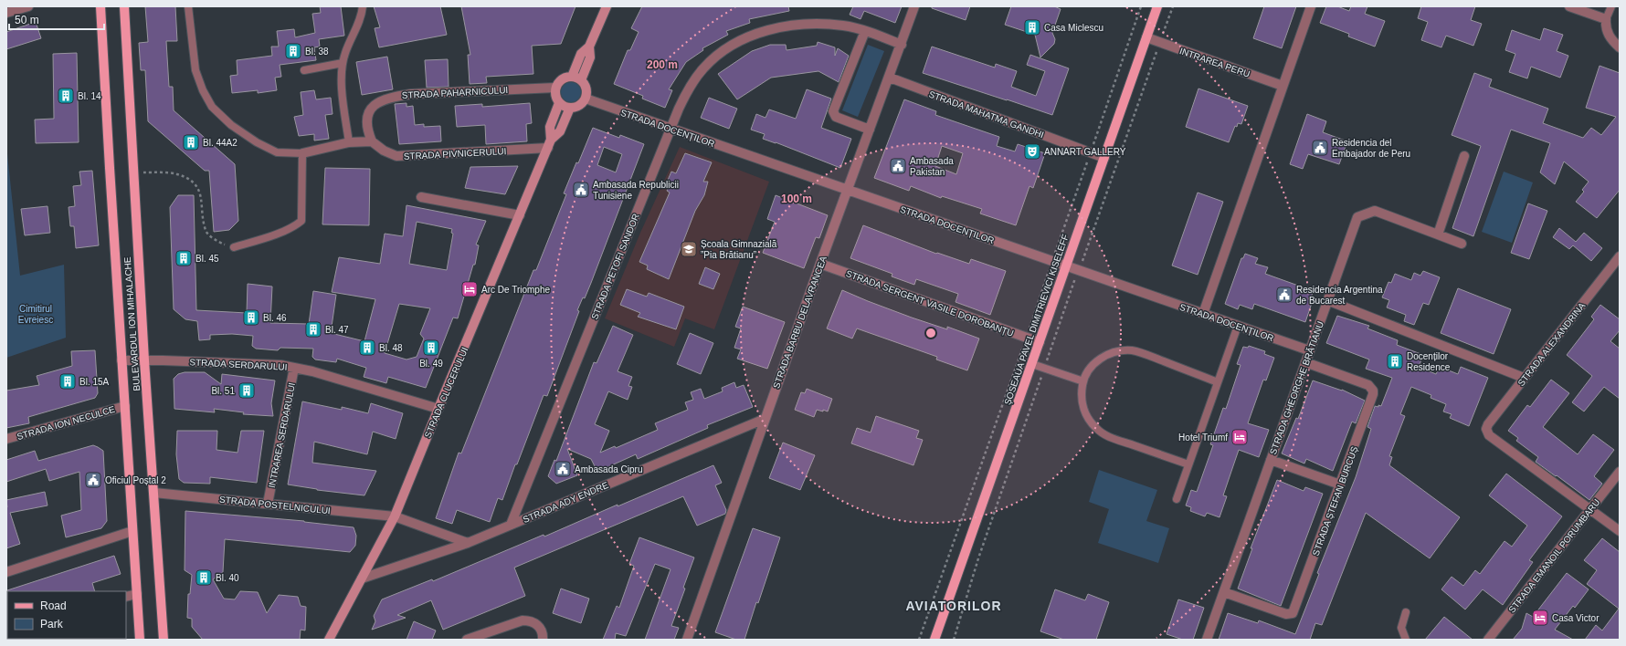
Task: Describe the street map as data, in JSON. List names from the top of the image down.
{
  "streets": {
    "main road": ["ȘOSEAUA PAVEL DIMITRIEVICI KISELEFF", "BULEVARDUL ION MIHALACHE"],
    "street": [
      "INTRAREA PERU",
      "STRADA PAHARNICULUI",
      "STRADA MAHATMA GANDHI",
      "STRADA DOCENȚILOR",
      "STRADA PIVNICERULUI",
      "STRADA PETOFI SANDOR",
      "STRADA SERGENT VASILE DOROBANȚU",
      "STRADA BARBU DELAVRANCEA",
      "STRADA ALEXANDRINA",
      "STRADA SERDARULUI",
      "STRADA GHEORGHE BRĂTIANU",
      "STRADA CLUCERULUI",
      "STRADA ION NECULCE",
      "INTRAREA SERDARULUI",
      "STRADA ȘTEFAN BURCUȘ",
      "STRADA ADY ENDRE",
      "STRADA POSTELNICULUI",
      "STRADA EMANOIL PORUMBARU"
    ]
  },
  "crossings": [
    ["INTRAREA PERU", "ȘOSEAUA PAVEL DIMITRIEVICI KISELEFF"],
    ["STRADA PAHARNICULUI", "STRADA DOCENȚILOR"],
    ["STRADA PAHARNICULUI", "STRADA PIVNICERULUI"],
    ["STRADA PAHARNICULUI", "STRADA CLUCERULUI"],
    ["STRADA MAHATMA GANDHI", "ȘOSEAUA PAVEL DIMITRIEVICI KISELEFF"],
    ["STRADA MAHATMA GANDHI", "STRADA BARBU DELAVRANCEA"],
    ["STRADA DOCENȚILOR", "STRADA PETOFI SANDOR"],
    ["STRADA DOCENȚILOR", "ȘOSEAUA PAVEL DIMITRIEVICI KISELEFF"],
    ["STRADA DOCENȚILOR", "STRADA BARBU DELAVRANCEA"],
    ["STRADA DOCENȚILOR", "STRADA GHEORGHE BRĂTIANU"],
    ["STRADA DOCENȚILOR", "STRADA CLUCERULUI"],
    ["STRADA PIVNICERULUI", "STRADA CLUCERULUI"],
    ["STRADA PETOFI SANDOR", "STRADA BARBU DELAVRANCEA"],
    ["STRADA PETOFI SANDOR", "STRADA ADY ENDRE"],
    ["STRADA SERGENT VASILE DOROBANȚU", "ȘOSEAUA PAVEL DIMITRIEVICI KISELEFF"],
    ["STRADA SERGENT VASILE DOROBANȚU", "STRADA BARBU DELAVRANCEA"],
    ["STRADA BARBU DELAVRANCEA", "STRADA ADY ENDRE"],
    ["BULEVARDUL ION MIHALACHE", "STRADA SERDARULUI"],
    ["BULEVARDUL ION MIHALACHE", "STRADA ION NECULCE"],
    ["BULEVARDUL ION MIHALACHE", "STRADA POSTELNICULUI"],
    ["STRADA ALEXANDRINA", "STRADA EMANOIL PORUMBARU"],
    ["STRADA SERDARULUI", "STRADA CLUCERULUI"],
    ["STRADA SERDARULUI", "INTRAREA SERDARULUI"],
    ["STRADA GHEORGHE BRĂTIANU", "STRADA ȘTEFAN BURCUȘ"],
    ["STRADA CLUCERULUI", "STRADA ADY ENDRE"],
    ["STRADA CLUCERULUI", "STRADA POSTELNICULUI"],
    ["INTRAREA SERDARULUI", "STRADA POSTELNICULUI"]
  ],
  "districts": ["AVIATORILOR"],
  "parks": ["Cimitirul Evreiesc"],
  "places": {
    "building": [
      "Casa Miclescu",
      "Bl. 38",
      "Bl. 14",
      "Bl. 44A2",
      "Bl. 45",
      "Bl. 46",
      "Bl. 47",
      "Bl. 48",
      "Bl. 49",
      "Docenților Residence",
      "Bl. 15A",
      "Bl. 51",
      "Bl. 40"
    ],
    "public building": [
      "Residencia del Embajador de Peru",
      "Ambasada Pakistan",
      "Ambasada Republicii Tunisiene",
      "Residencia Argentina de Bucarest",
      "Ambasada Cipru",
      "Oficiul Poștal 2"
    ],
    "theatre": ["ANNART GALLERY"],
    "school or university": ["Școala Gimnazială ”Pia Brătianu”"],
    "hotel": ["Arc De Triomphe", "Hotel Triumf", "Casa Victor"]
  },
  "legend": ["Road", "Park"],
  "scale_bar": "50 m",
  "rings": ["200 m", "100 m"]
}
